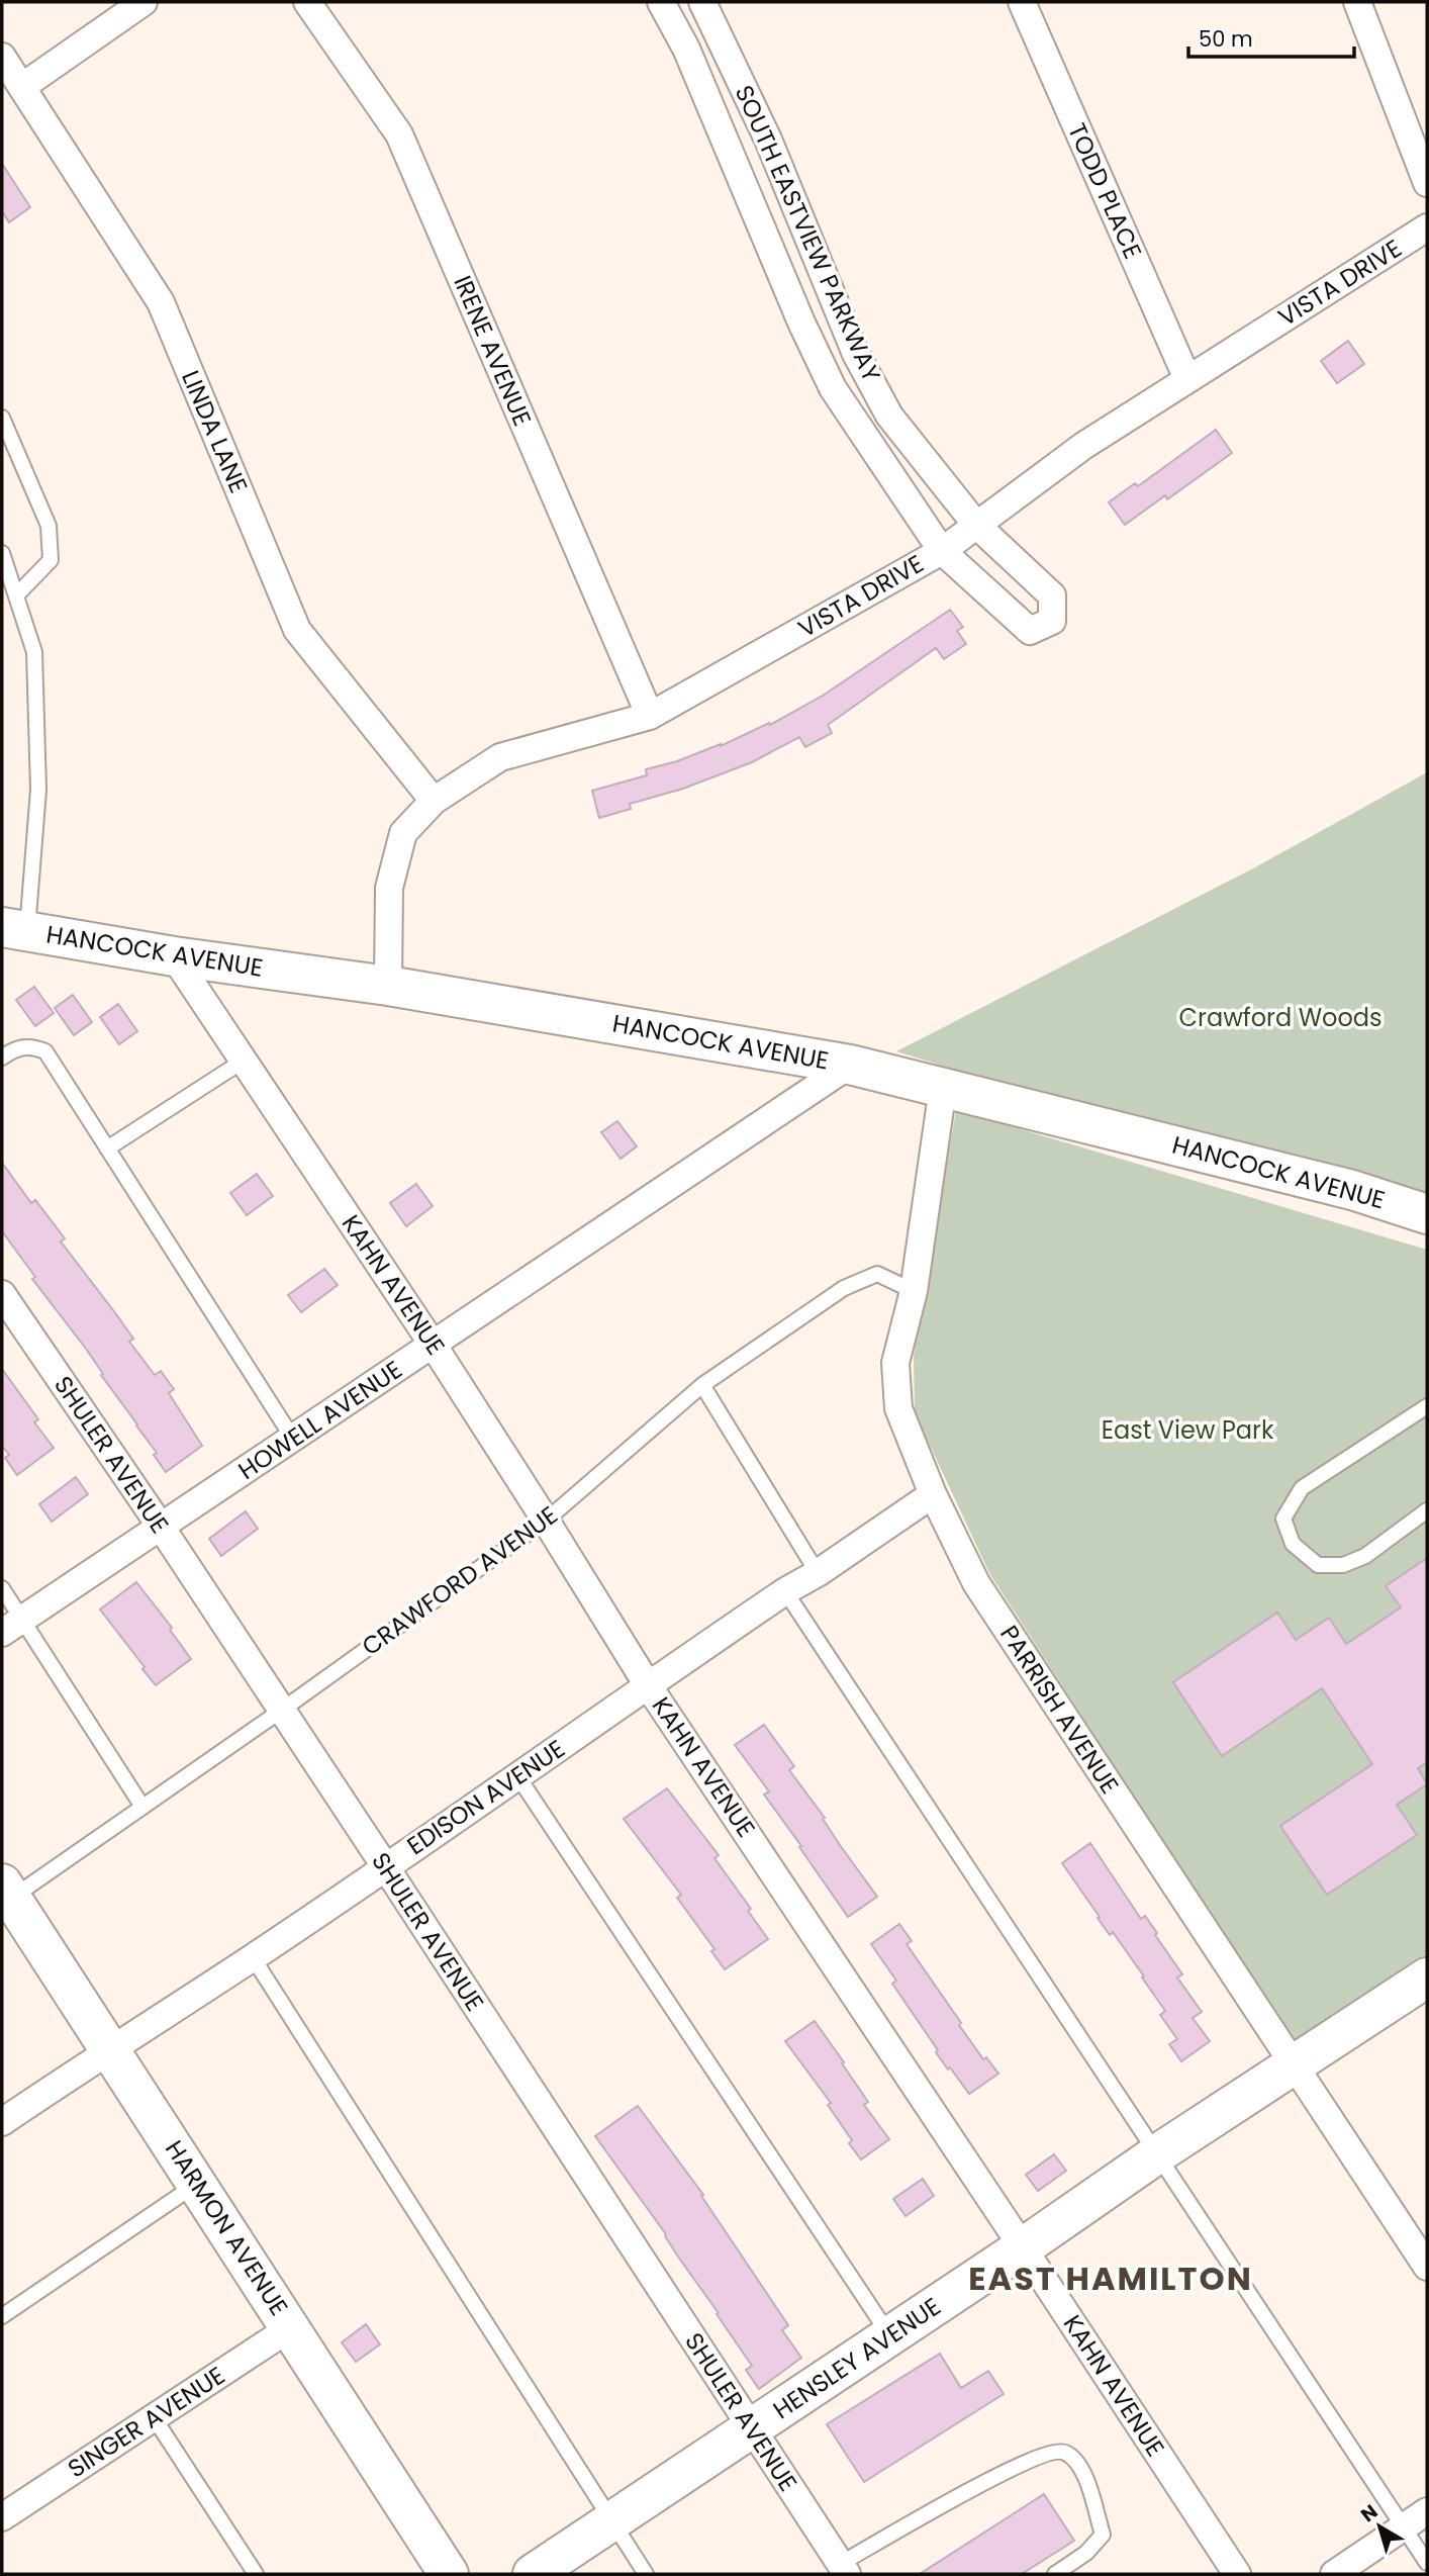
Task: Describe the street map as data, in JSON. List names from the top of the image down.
{
  "streets": {
    "street": [
      "TODD PLACE",
      "SOUTH EASTVIEW PARKWAY",
      "VISTA DRIVE",
      "IRENE AVENUE",
      "LINDA LANE",
      "HANCOCK AVENUE",
      "KAHN AVENUE",
      "HOWELL AVENUE",
      "SHULER AVENUE",
      "PARRISH AVENUE",
      "EDISON AVENUE",
      "HARMON AVENUE",
      "HENSLEY AVENUE",
      "SINGER AVENUE"
    ],
    "lane": ["CRAWFORD AVENUE"]
  },
  "crossings": [
    ["TODD PLACE", "VISTA DRIVE"],
    ["SOUTH EASTVIEW PARKWAY", "VISTA DRIVE"],
    ["VISTA DRIVE", "IRENE AVENUE"],
    ["VISTA DRIVE", "LINDA LANE"],
    ["VISTA DRIVE", "HANCOCK AVENUE"],
    ["HANCOCK AVENUE", "KAHN AVENUE"],
    ["HANCOCK AVENUE", "HOWELL AVENUE"],
    ["HANCOCK AVENUE", "PARRISH AVENUE"],
    ["KAHN AVENUE", "HOWELL AVENUE"],
    ["KAHN AVENUE", "CRAWFORD AVENUE"],
    ["KAHN AVENUE", "EDISON AVENUE"],
    ["KAHN AVENUE", "HENSLEY AVENUE"],
    ["HOWELL AVENUE", "SHULER AVENUE"],
    ["SHULER AVENUE", "CRAWFORD AVENUE"],
    ["SHULER AVENUE", "EDISON AVENUE"],
    ["SHULER AVENUE", "HENSLEY AVENUE"],
    ["CRAWFORD AVENUE", "PARRISH AVENUE"],
    ["CRAWFORD AVENUE", "HARMON AVENUE"],
    ["PARRISH AVENUE", "EDISON AVENUE"],
    ["PARRISH AVENUE", "HENSLEY AVENUE"],
    ["EDISON AVENUE", "HARMON AVENUE"],
    ["HARMON AVENUE", "SINGER AVENUE"]
  ],
  "districts": ["EAST HAMILTON"],
  "parks": ["Crawford Woods", "East View Park"],
  "scale_bar": "50 m",
  "north": "top left"
}
